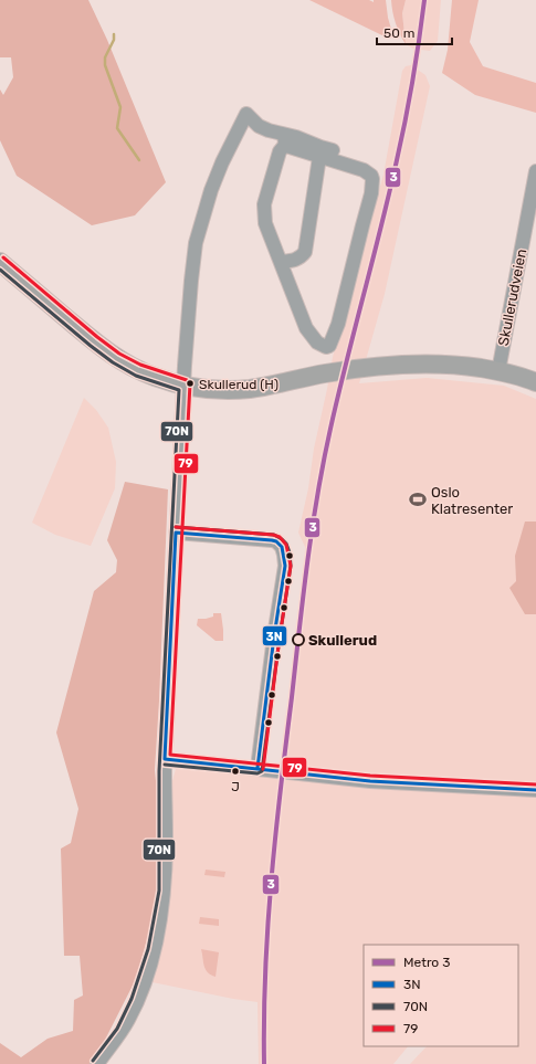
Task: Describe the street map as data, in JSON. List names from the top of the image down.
{
  "streets": {
    "street": ["Skullerudveien"]
  },
  "places": {
    "other": ["Skullerud (H)", "Skullerud", "J"],
    "sports": ["Oslo Klatresenter"]
  },
  "lines": [
    "metro line 3",
    "transit line 79",
    "transit line 70N",
    "transit line 3N"
  ],
  "legend": [
    "Metro 3",
    "3N",
    "70N",
    "79"
  ],
  "scale_bar": "50 m"
}
